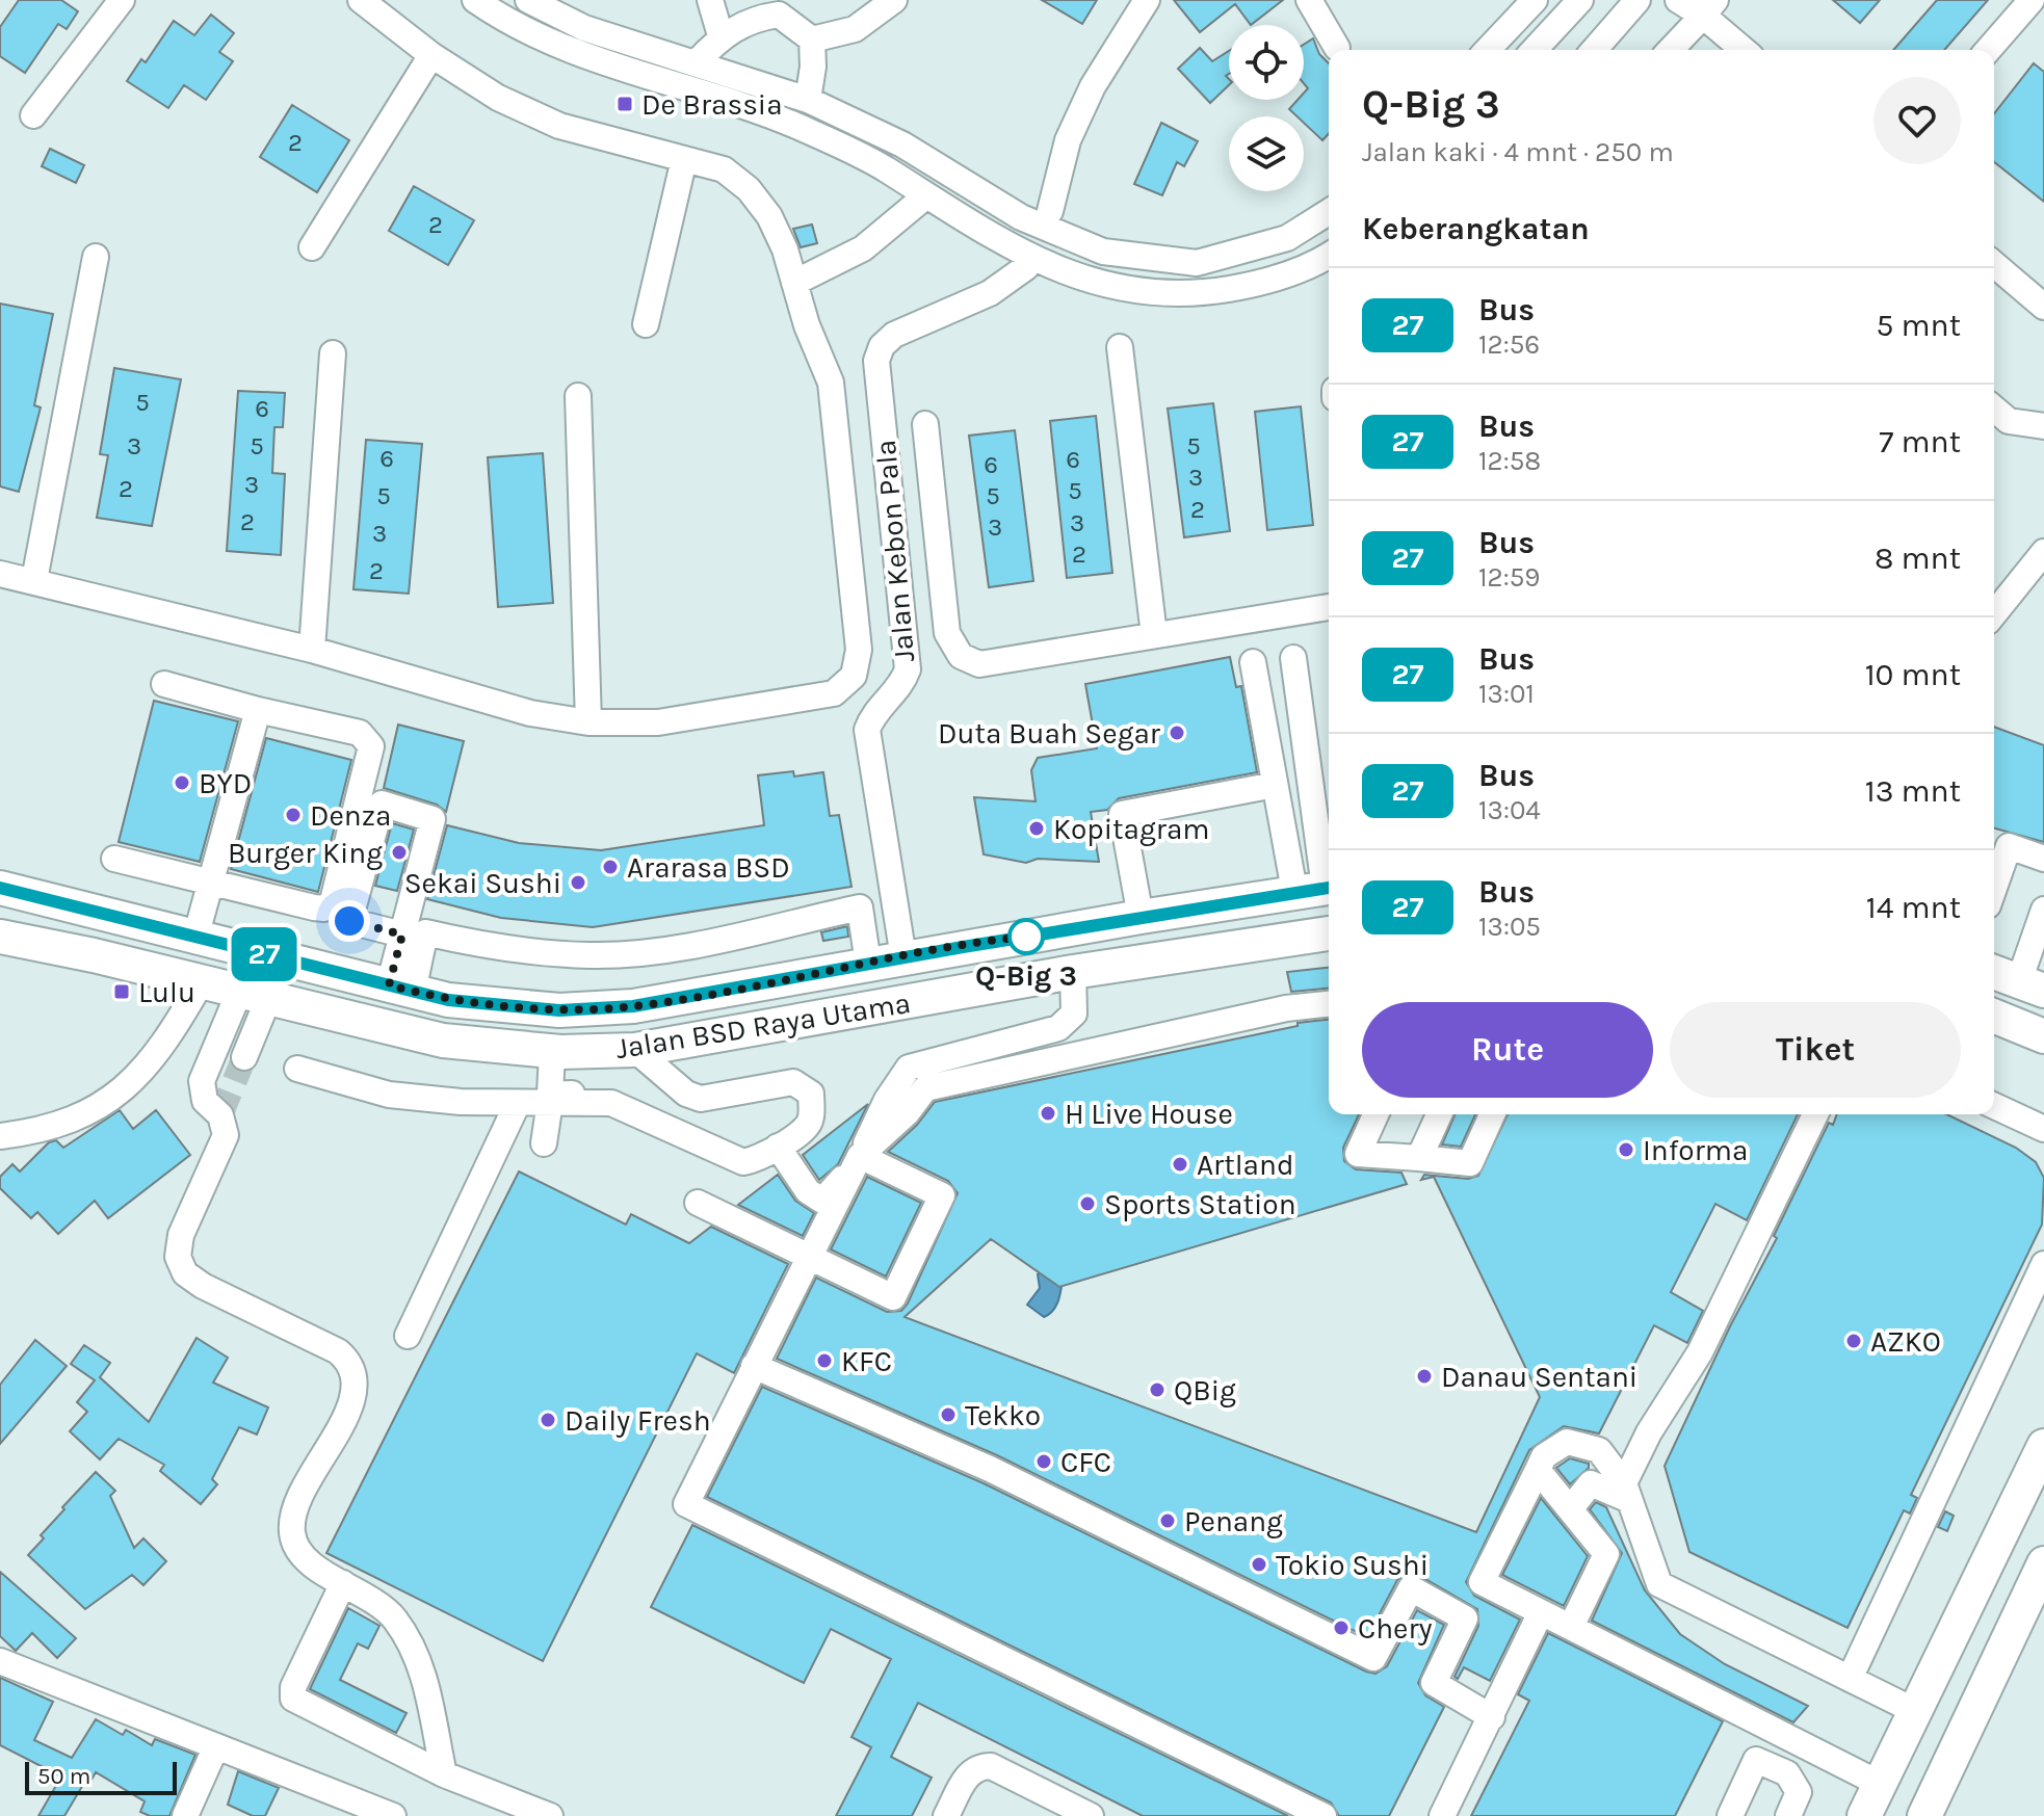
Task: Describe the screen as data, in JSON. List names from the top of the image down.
{
  "streets": {
    "main road": ["Jalan BSD Raya Utama"],
    "street": ["Jalan Kebon Pala"]
  },
  "crossings": [
    ["Jalan Kebon Pala", "Jalan BSD Raya Utama"]
  ],
  "places": {
    "transit": ["De Brassia", "Lulu"],
    "other": [
      "Duta Buah Segar",
      "BYD",
      "Denza",
      "Kopitagram",
      "Burger King",
      "Ararasa BSD",
      "Sekai Sushi",
      "Q-Big 3",
      "H Live House",
      "Informa",
      "Artland",
      "Sports Station",
      "AZKO",
      "KFC",
      "Danau Sentani",
      "QBig",
      "Tekko",
      "Daily Fresh",
      "CFC",
      "Penang",
      "Tokio Sushi",
      "Chery"
    ]
  },
  "lines": ["bus line 27"],
  "house_numbers": [
    "2",
    "2",
    "5",
    "6",
    "3",
    "5",
    "5",
    "6",
    "6",
    "6",
    "3",
    "3",
    "2",
    "5",
    "5",
    "5",
    "2",
    "2",
    "3",
    "3",
    "3",
    "2",
    "2"
  ],
  "scale_bar": "50 m",
  "page": {
    "on_map": "27",
    "heading": [
      ["Q-Big 3", "Jalan kaki · 4 mnt · 250 m"],
      "Keberangkatan"
    ],
    "list": [
      {
        "mark": "27",
        "name": "Bus",
        "note": "12:56",
        "value": "5 mnt"
      },
      {
        "mark": "27",
        "name": "Bus",
        "note": "12:58",
        "value": "7 mnt"
      },
      {
        "mark": "27",
        "name": "Bus",
        "note": "12:59",
        "value": "8 mnt"
      },
      {
        "mark": "27",
        "name": "Bus",
        "note": "13:01",
        "value": "10 mnt"
      },
      {
        "mark": "27",
        "name": "Bus",
        "note": "13:04",
        "value": "13 mnt"
      },
      {
        "mark": "27",
        "name": "Bus",
        "note": "13:05",
        "value": "14 mnt"
      }
    ],
    "buttons": ["Rute", "Tiket"],
    "scale": "50 m"
  }
}
